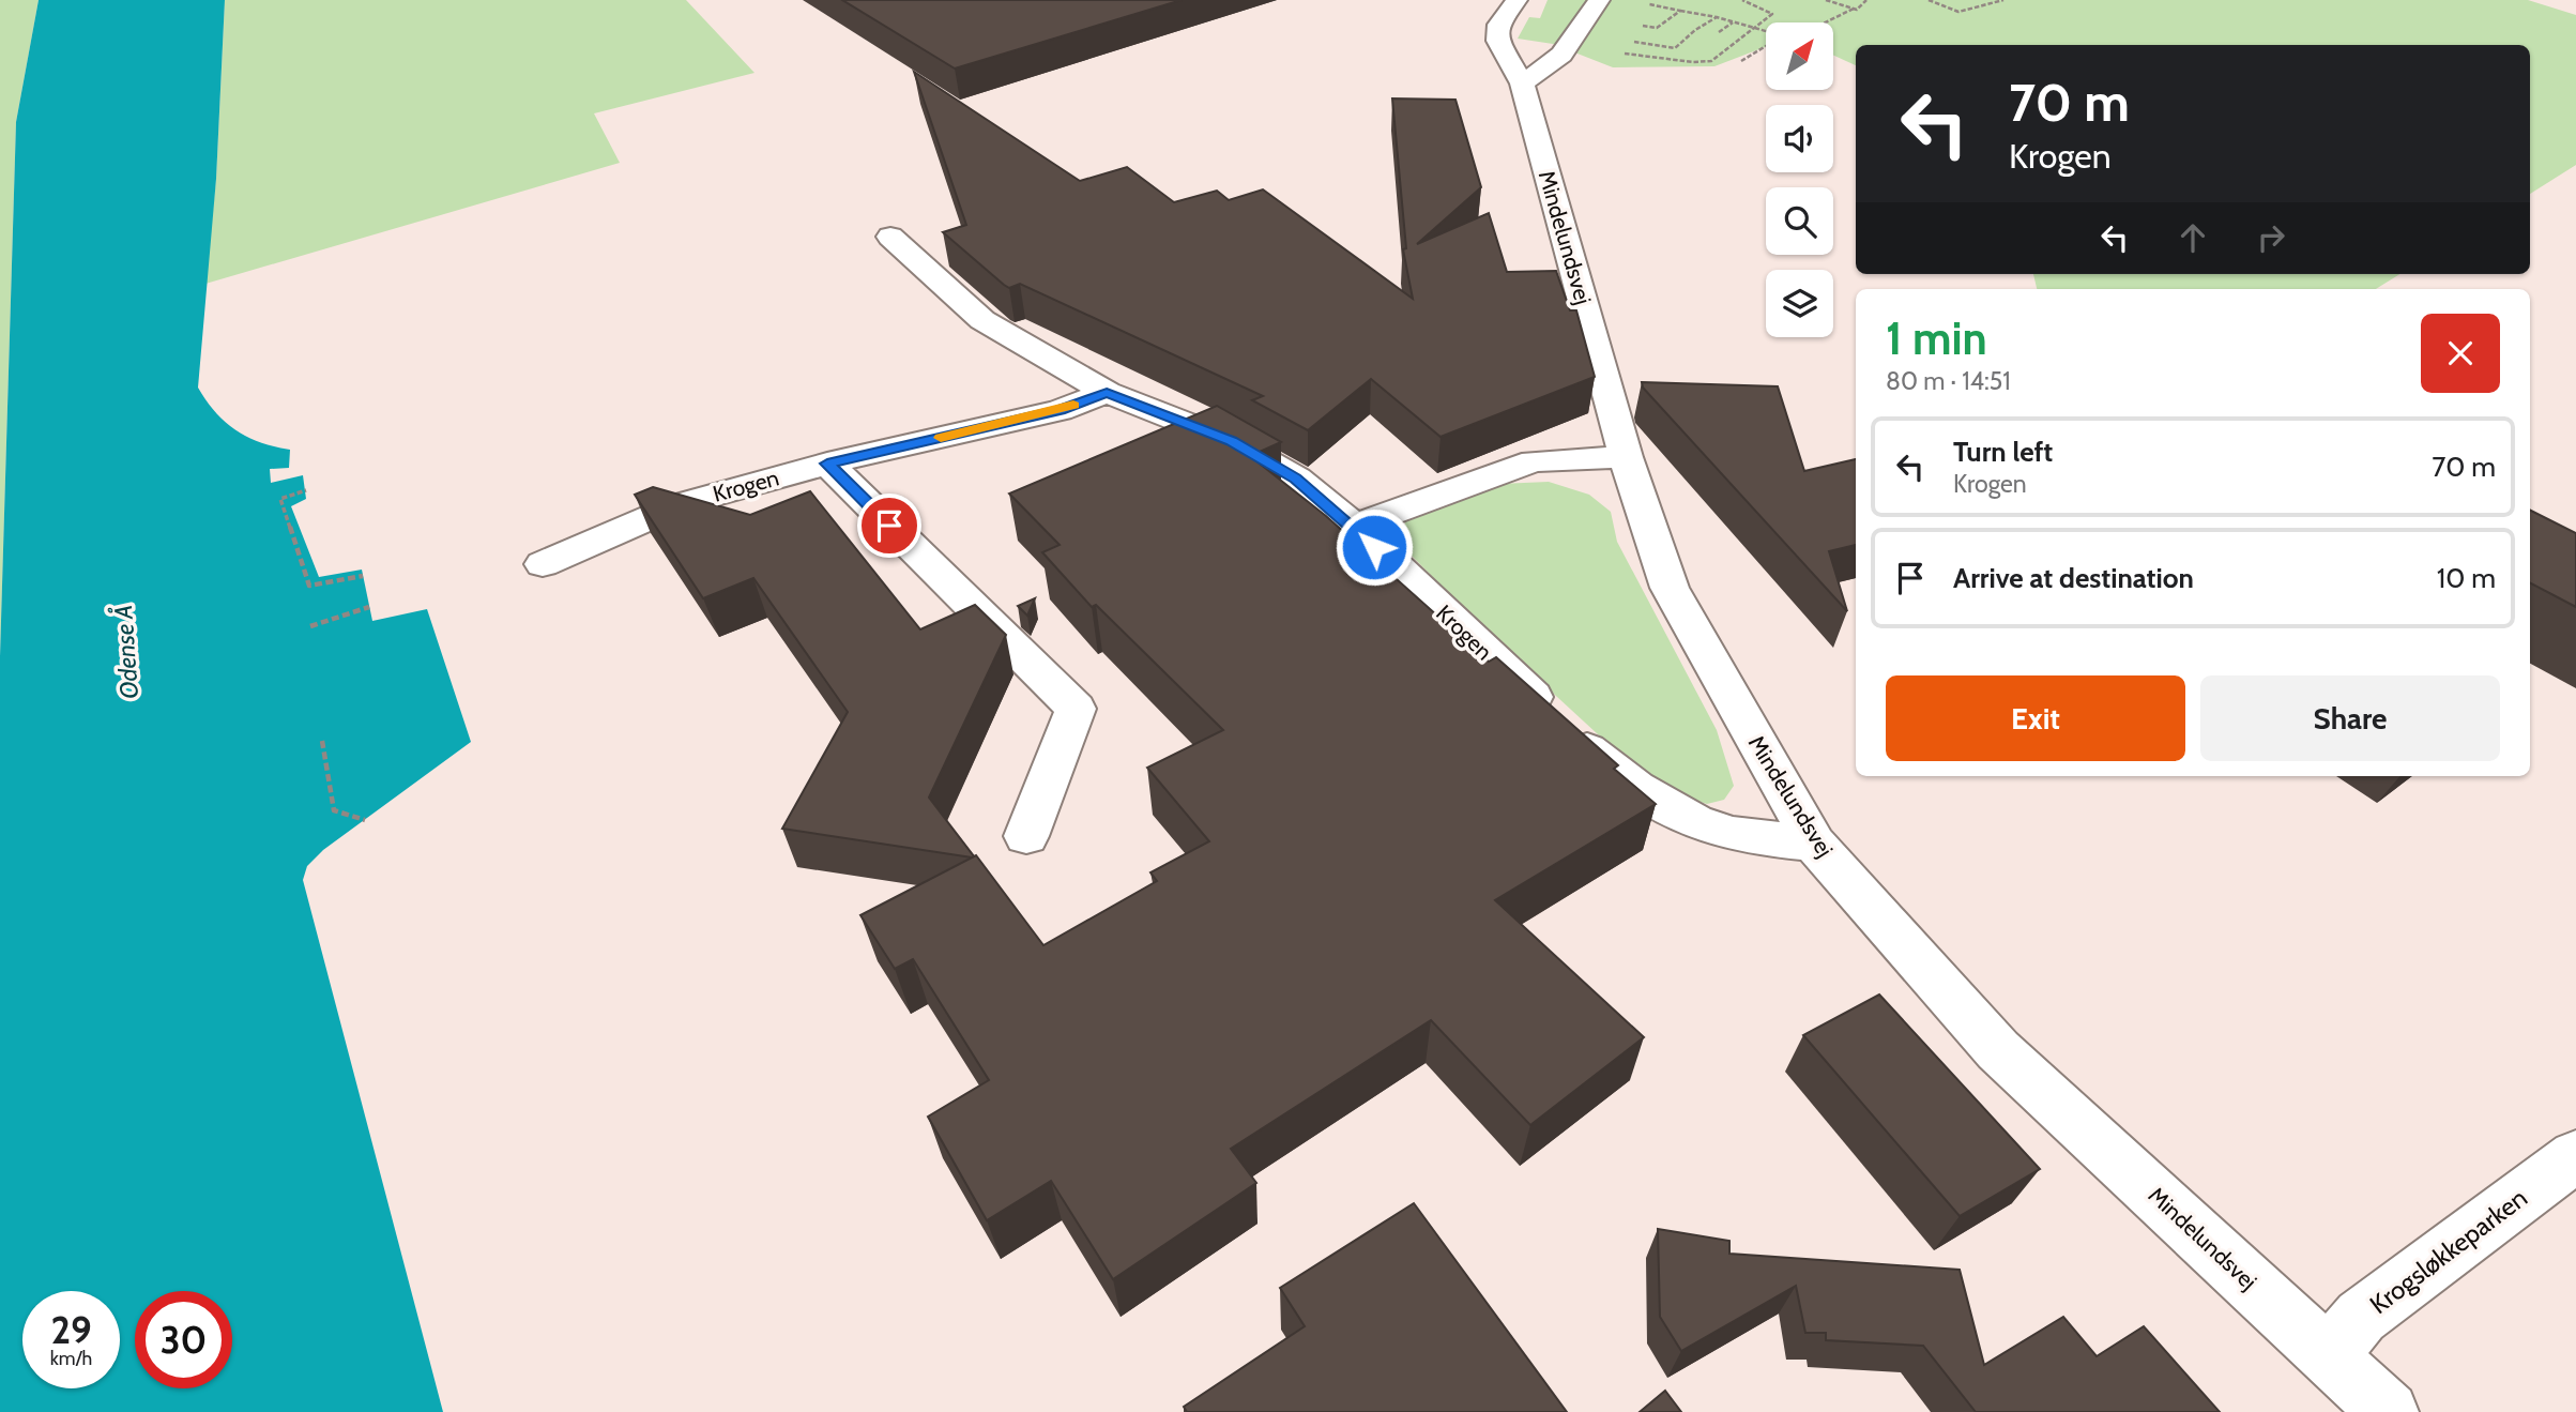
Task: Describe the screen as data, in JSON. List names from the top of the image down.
{
  "streets": {
    "street": ["Mindelundsvej", "Krogen", "Krogsløkkeparken"]
  },
  "crossings": [
    ["Mindelundsvej", "Krogen"],
    ["Mindelundsvej", "Krogsløkkeparken"]
  ],
  "water": ["Odense Å"],
  "north": "top right",
  "page": {
    "turn": ["70 m", "Krogen"],
    "heading": ["1 min", "80 m · 14:51"],
    "list": [
      {
        "name": "Turn left",
        "note": "Krogen",
        "value": "70 m"
      },
      {
        "name": "Arrive at destination",
        "value": "10 m"
      }
    ],
    "buttons": ["Exit", "Share"],
    "speed": "29 km/h",
    "limit": "30"
  }
}
